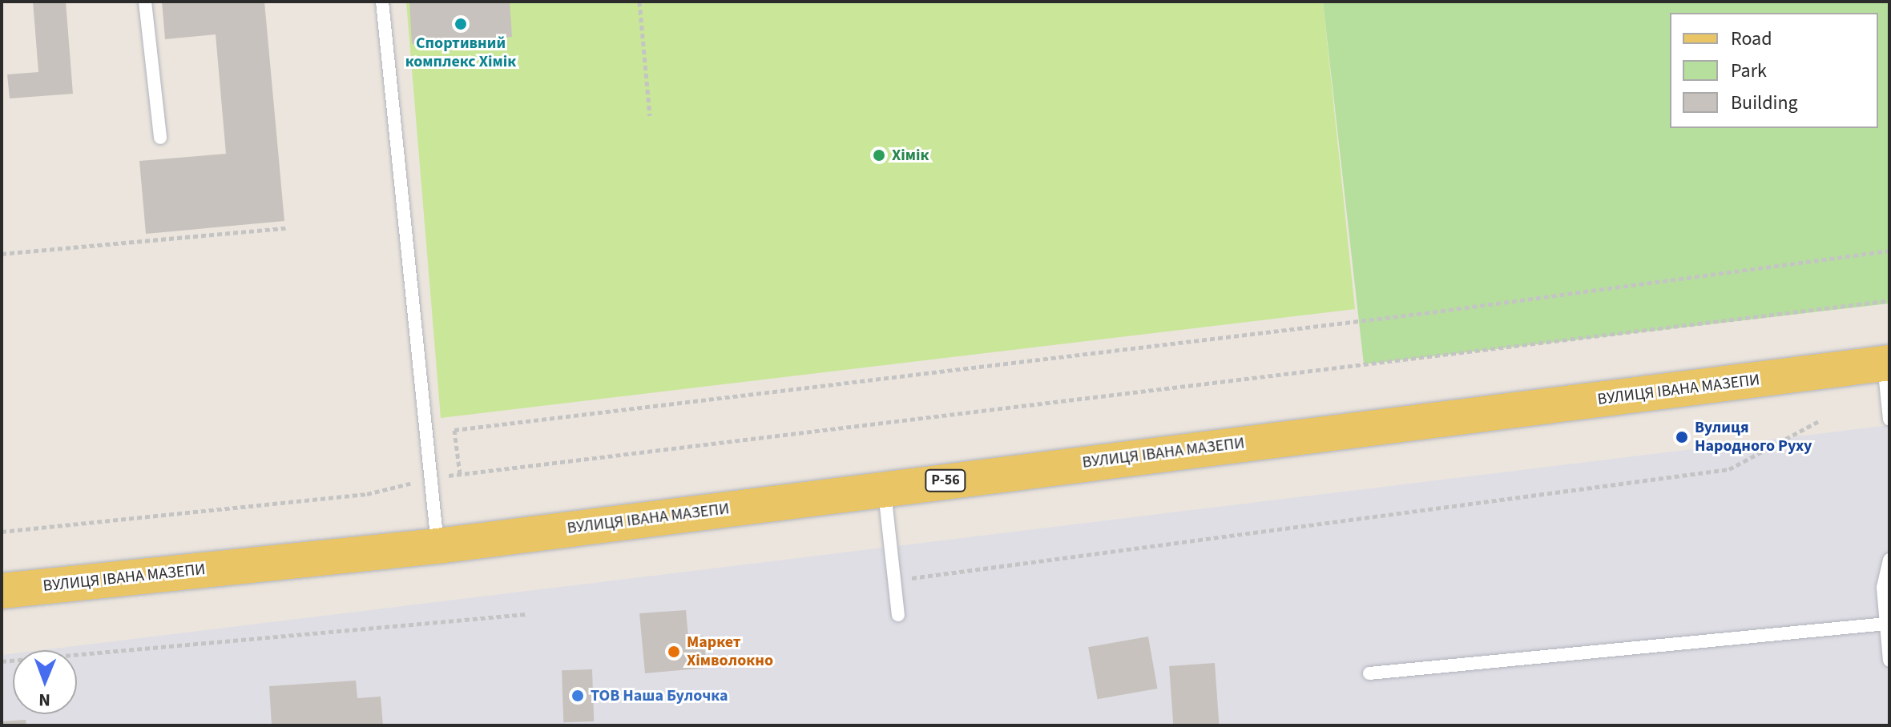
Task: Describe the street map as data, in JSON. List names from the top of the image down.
{
  "streets": {
    "main road": ["ВУЛИЦЯ ІВАНА МАЗЕПИ", "Р-56"]
  },
  "places": [
    "Спортивний комплекс Хімік",
    "Хімік",
    "Вулиця Народного Руху",
    "Маркет Хімволокно",
    "ТОВ Наша Булочка"
  ],
  "legend": ["Road", "Park", "Building"],
  "north": "bottom"
}
